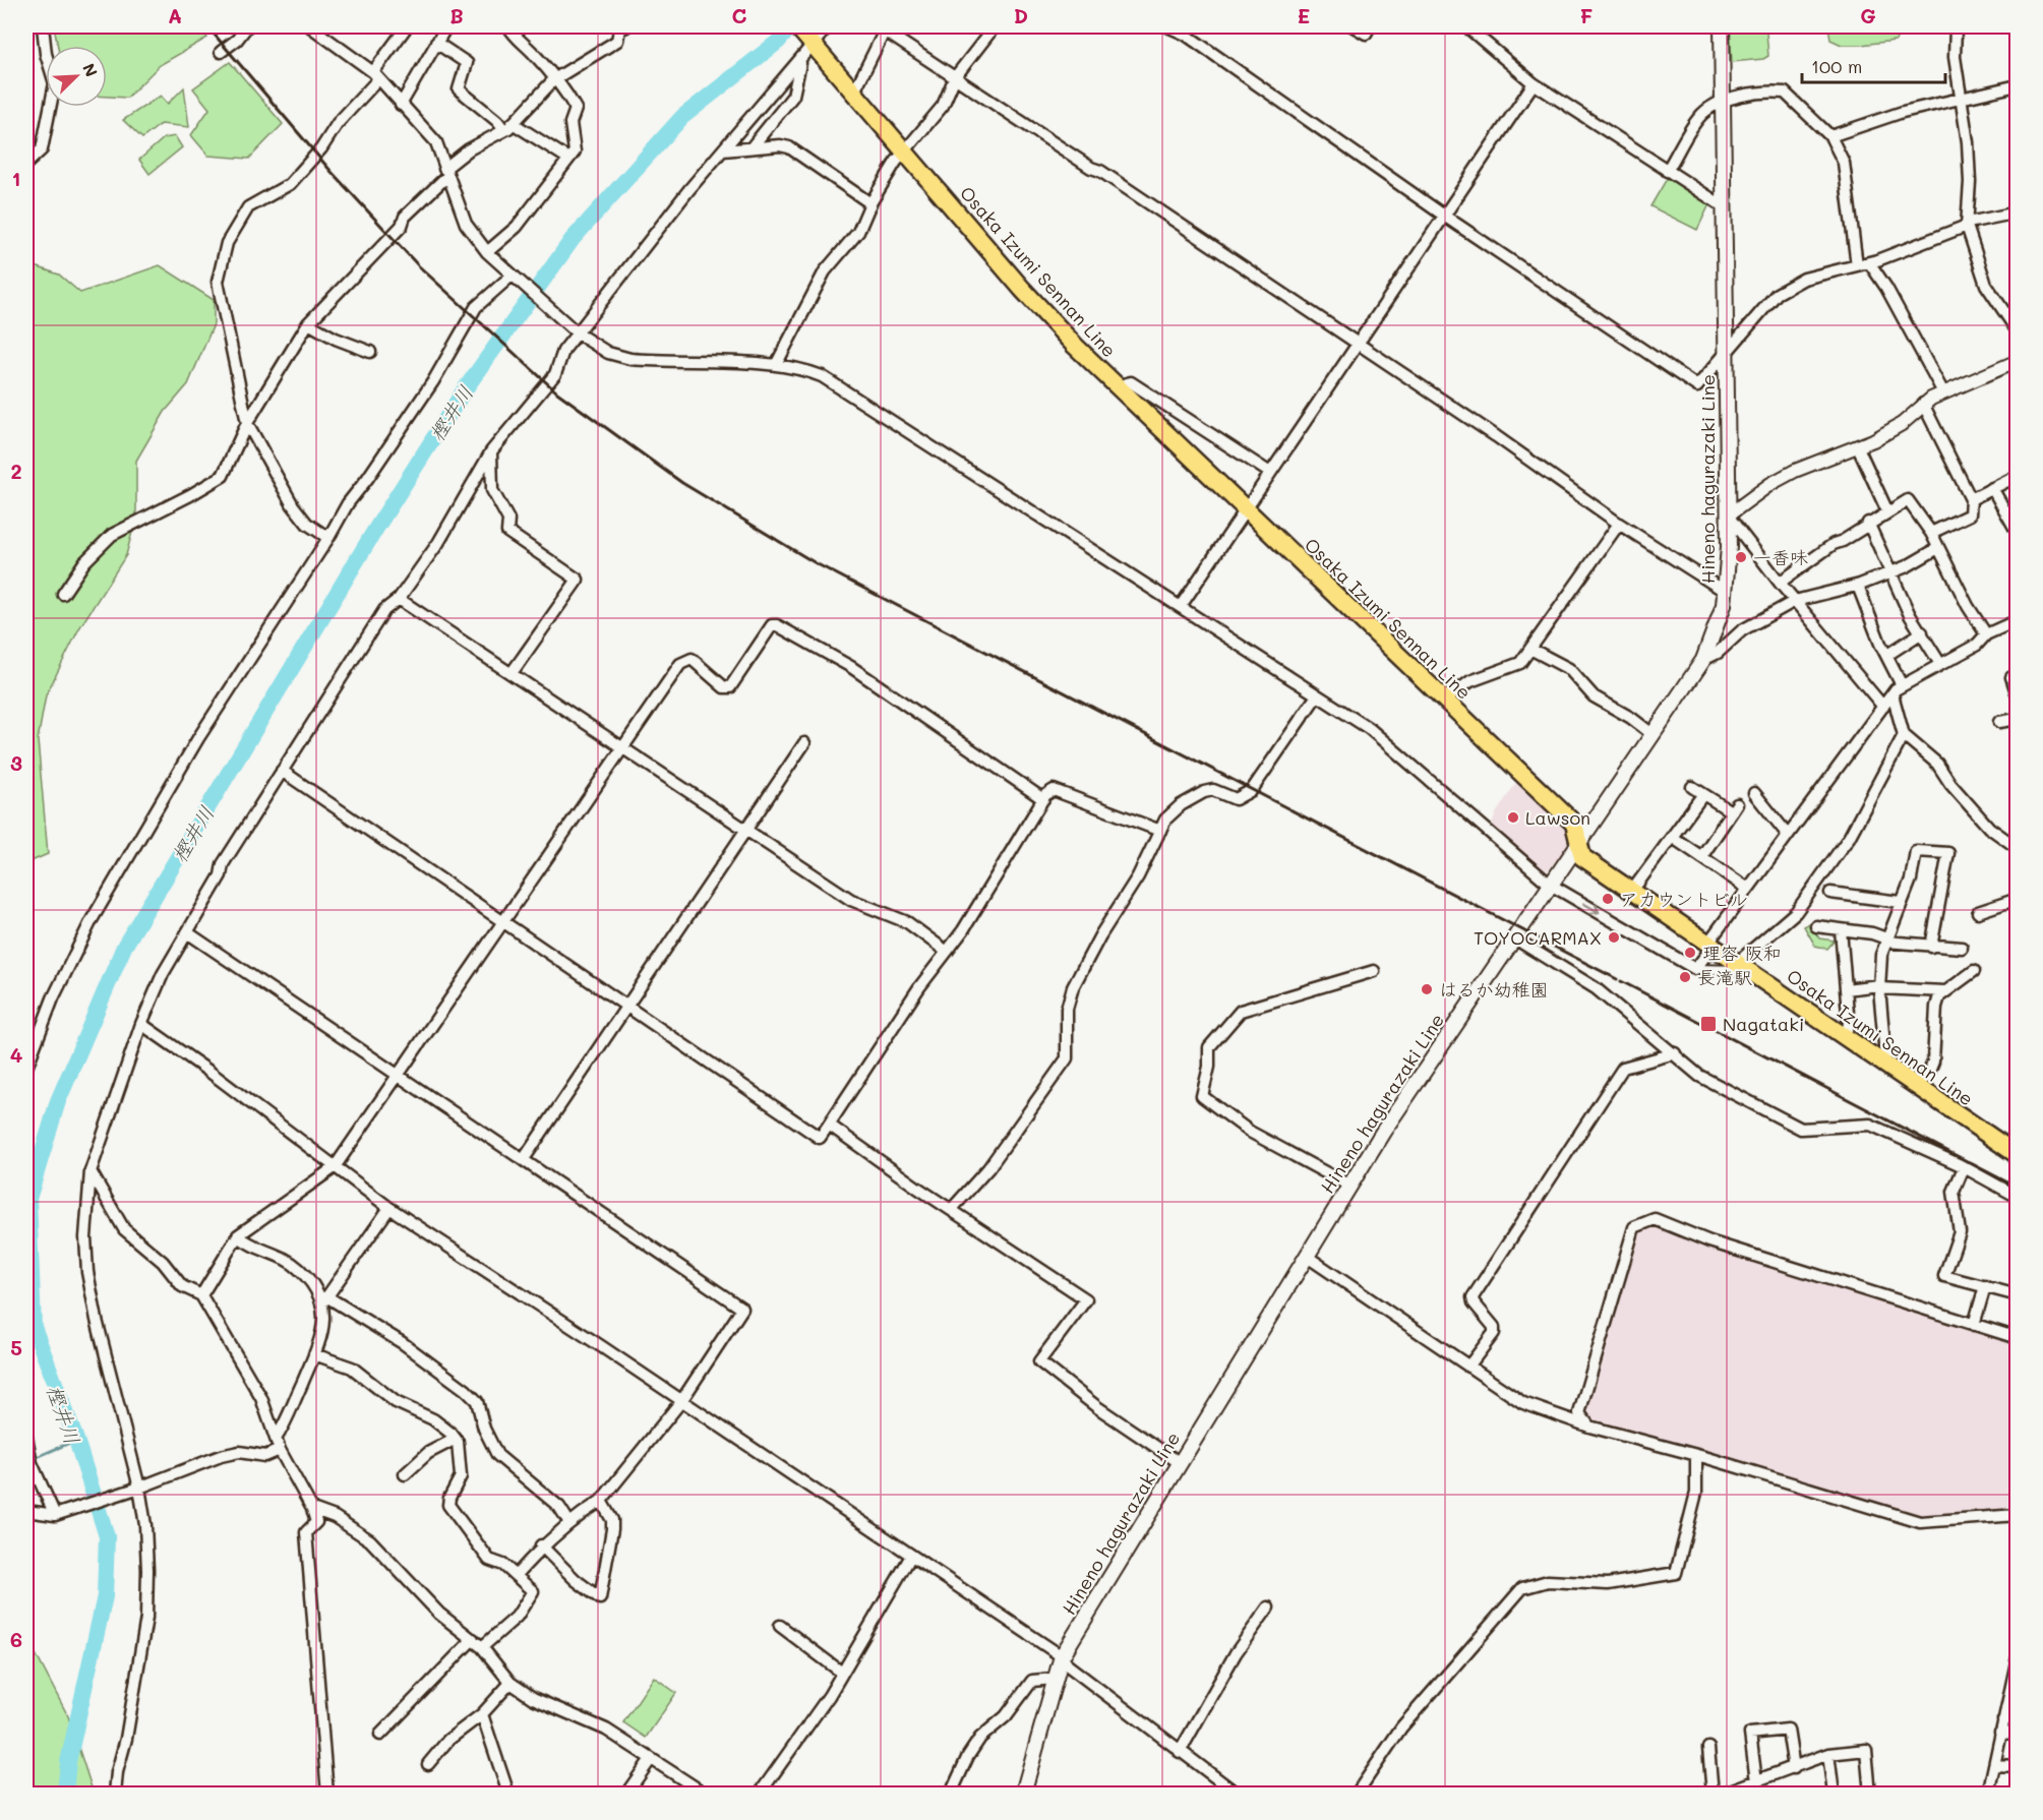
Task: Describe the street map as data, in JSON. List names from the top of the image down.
{
  "streets": {
    "main road": ["Osaka Izumi Sennan Line", "Hineno hagurazaki Line"]
  },
  "crossings": [
    ["Osaka Izumi Sennan Line", "Hineno hagurazaki Line"]
  ],
  "water": ["樫井川"],
  "places": {
    "other": [
      "一香味",
      "Lawson",
      "アカウントビル",
      "TOYOCARMAX",
      "理容 阪和",
      "長滝駅",
      "はるか幼稚園"
    ],
    "transit": ["Nagataki"]
  },
  "scale_bar": "100 m",
  "north": "top right",
  "grid": {
    "columns": [
      "A",
      "B",
      "C",
      "D",
      "E",
      "F",
      "G"
    ],
    "rows": [
      "1",
      "2",
      "3",
      "4",
      "5",
      "6"
    ]
  }
}
